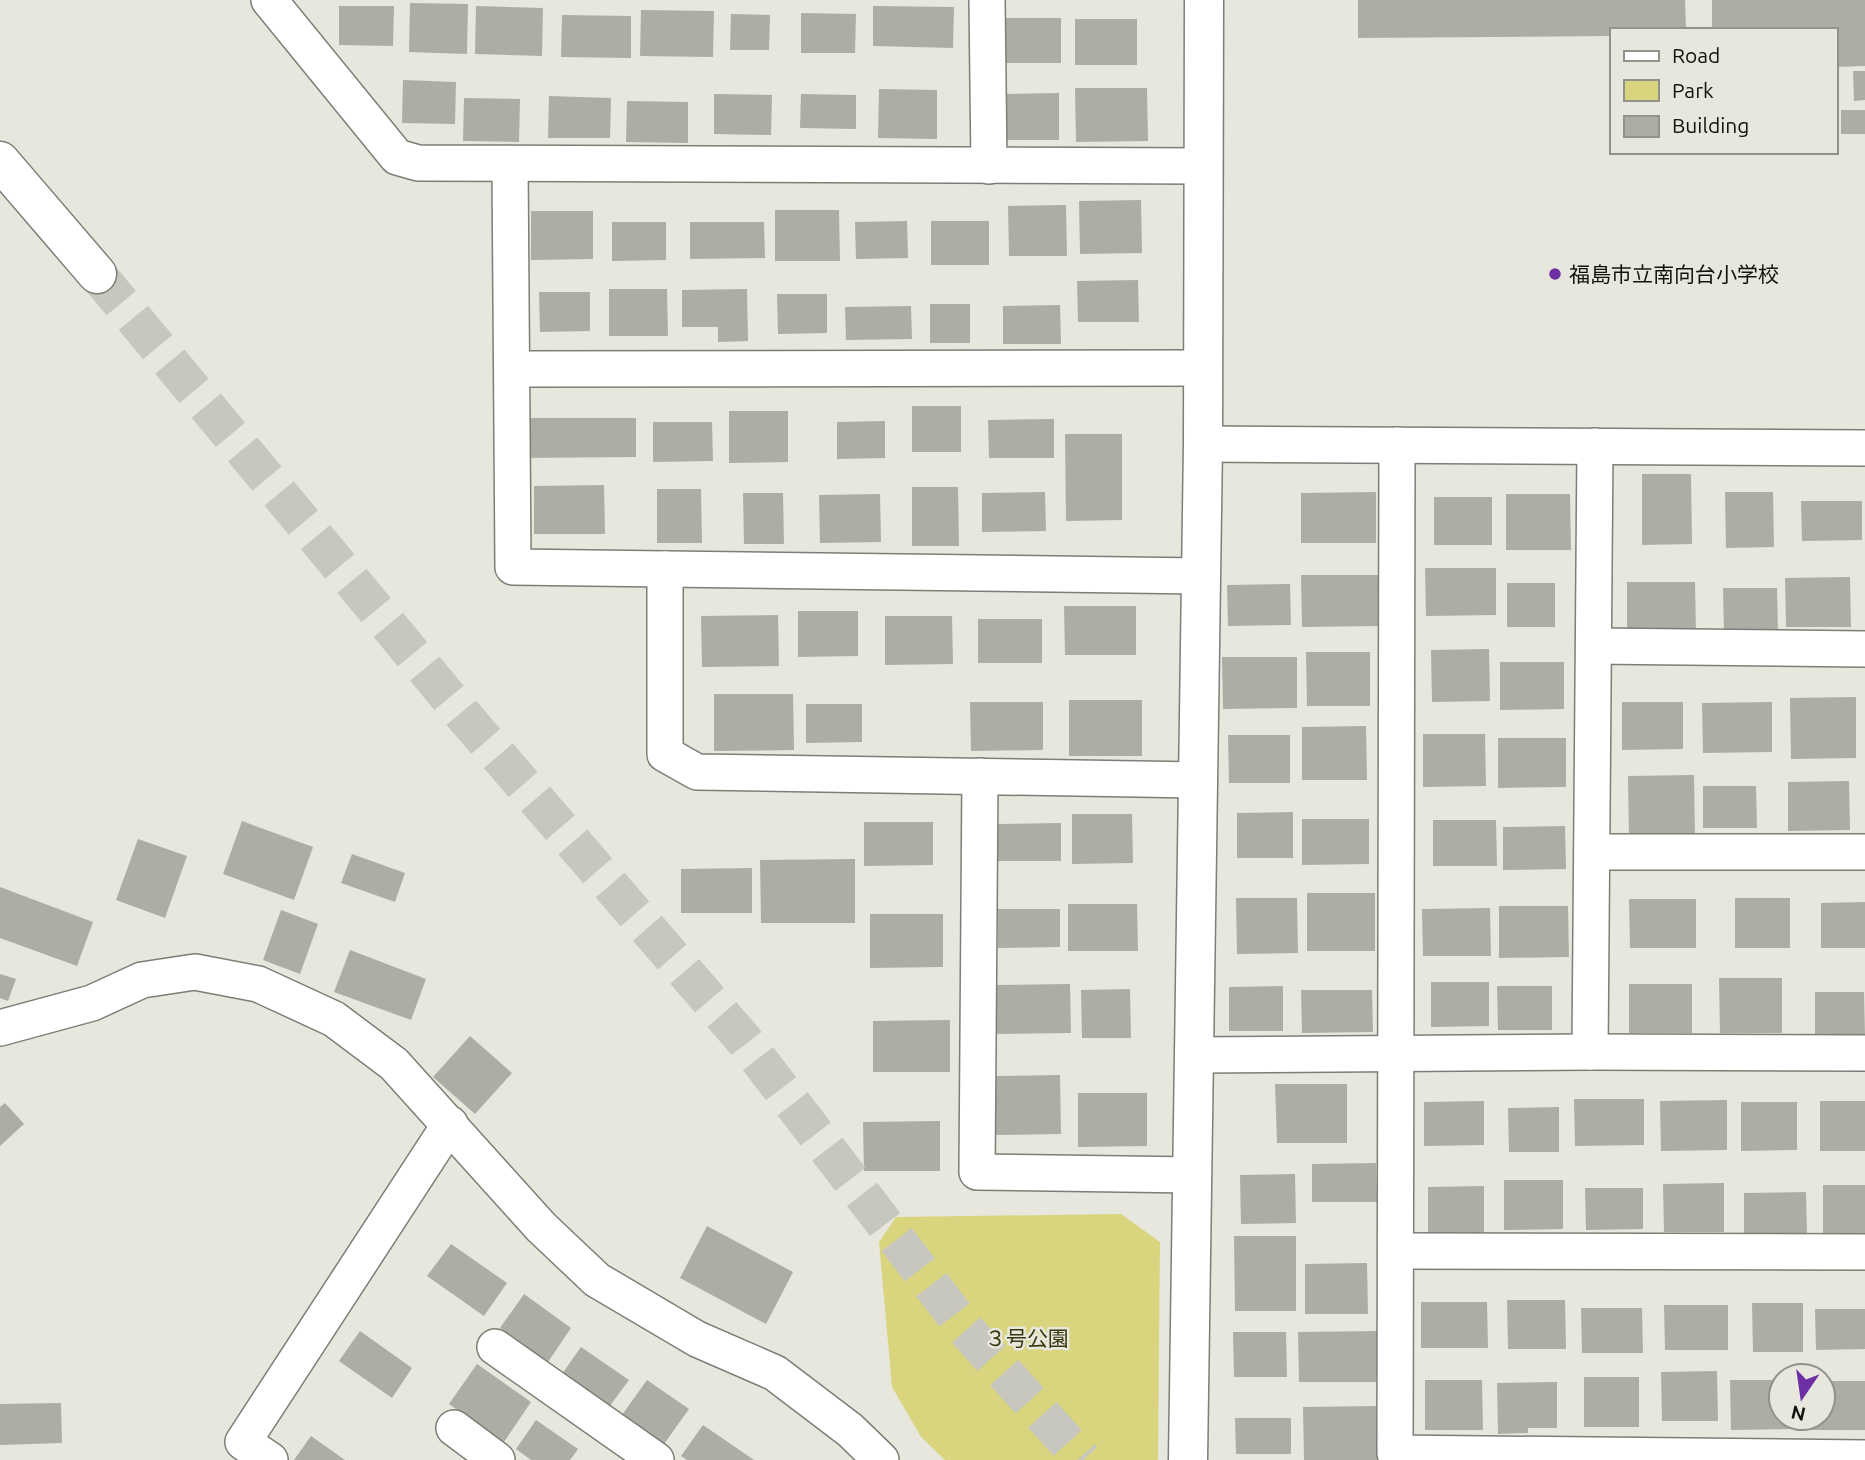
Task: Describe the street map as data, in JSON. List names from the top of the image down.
{
  "parks": ["３号公園"],
  "places": ["福島市立南向台小学校"],
  "legend": ["Road", "Park", "Building"],
  "north": "bottom"
}
